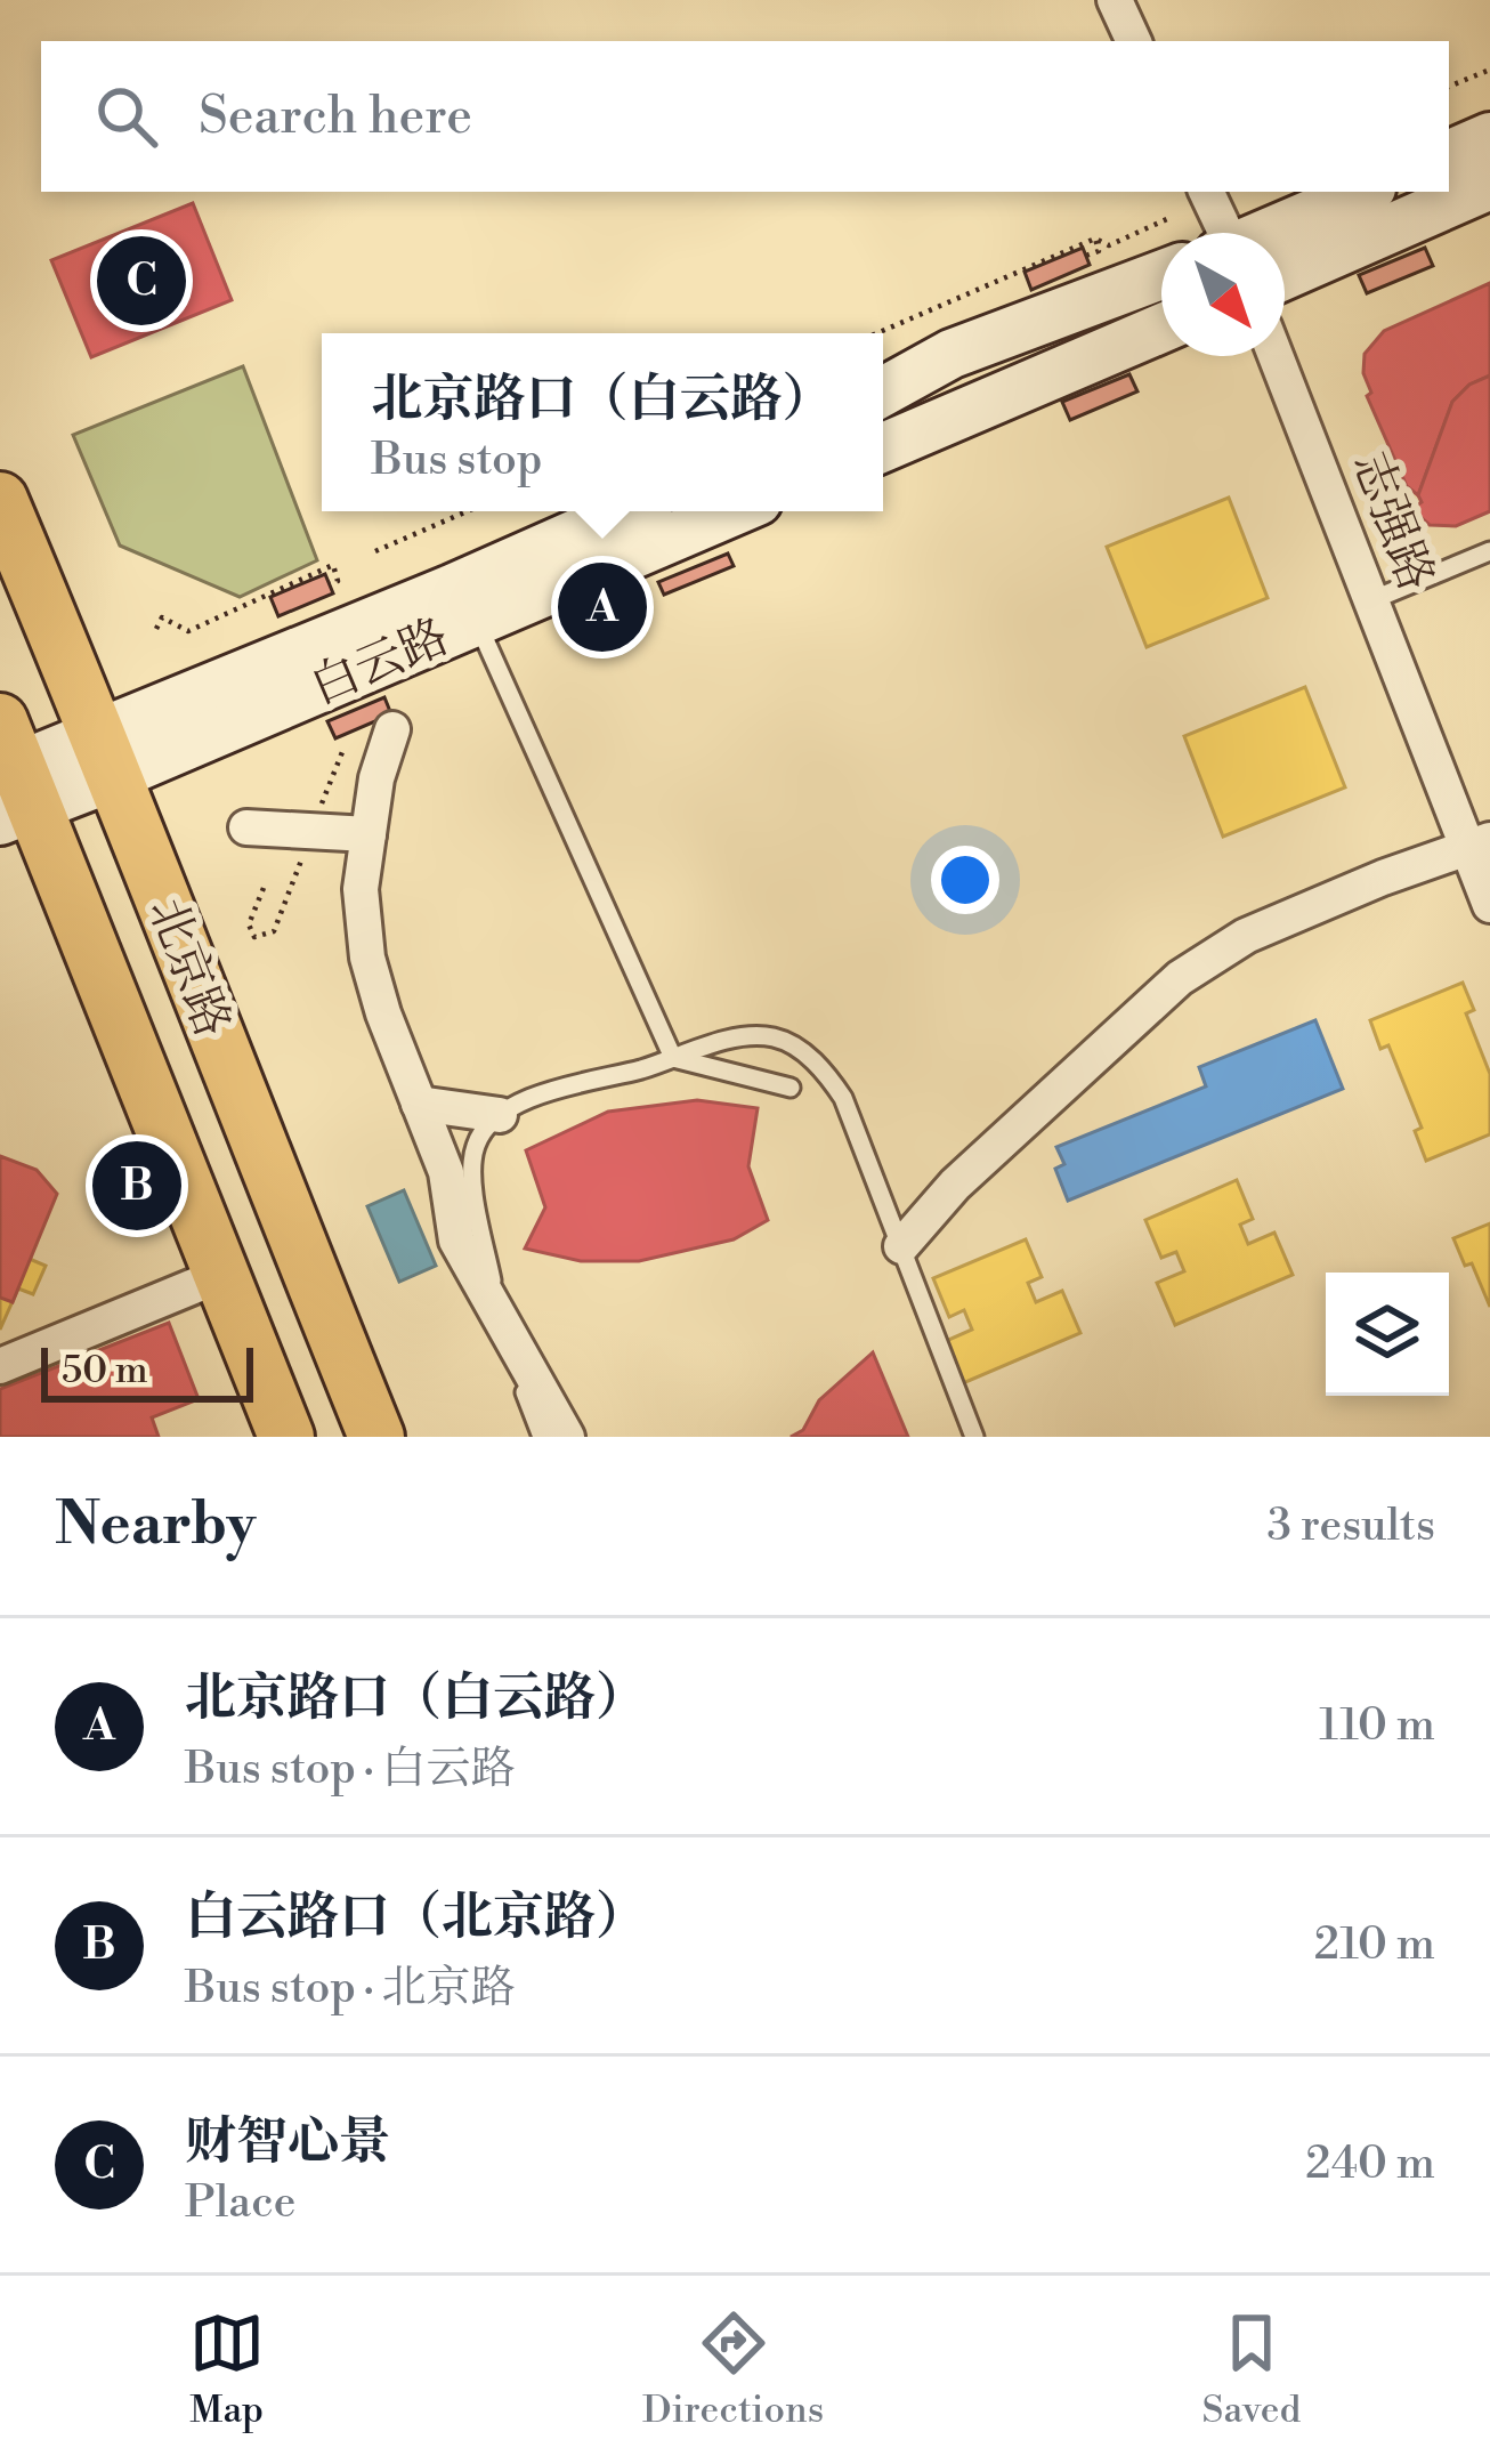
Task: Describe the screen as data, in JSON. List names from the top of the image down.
{
  "streets": {
    "main road": ["白云路", "北京路"],
    "street": ["志强路"]
  },
  "crossings": [
    ["白云路", "北京路"]
  ],
  "scale_bar": "50 m",
  "north": "bottom right",
  "page": {
    "search": "Search here",
    "pins": ["C", "A", "B"],
    "popup": ["北京路口（白云路）", "Bus stop"],
    "scale": "50 m",
    "heading": ["Nearby", "3 results"],
    "list": [
      {
        "mark": "A",
        "name": "北京路口（白云路）",
        "note": "Bus stop · 白云路",
        "value": "110 m"
      },
      {
        "mark": "B",
        "name": "白云路口（北京路）",
        "note": "Bus stop · 北京路",
        "value": "210 m"
      },
      {
        "mark": "C",
        "name": "财智心景",
        "note": "Place",
        "value": "240 m"
      }
    ],
    "nav": ["Map", "Directions", "Saved"]
  }
}
